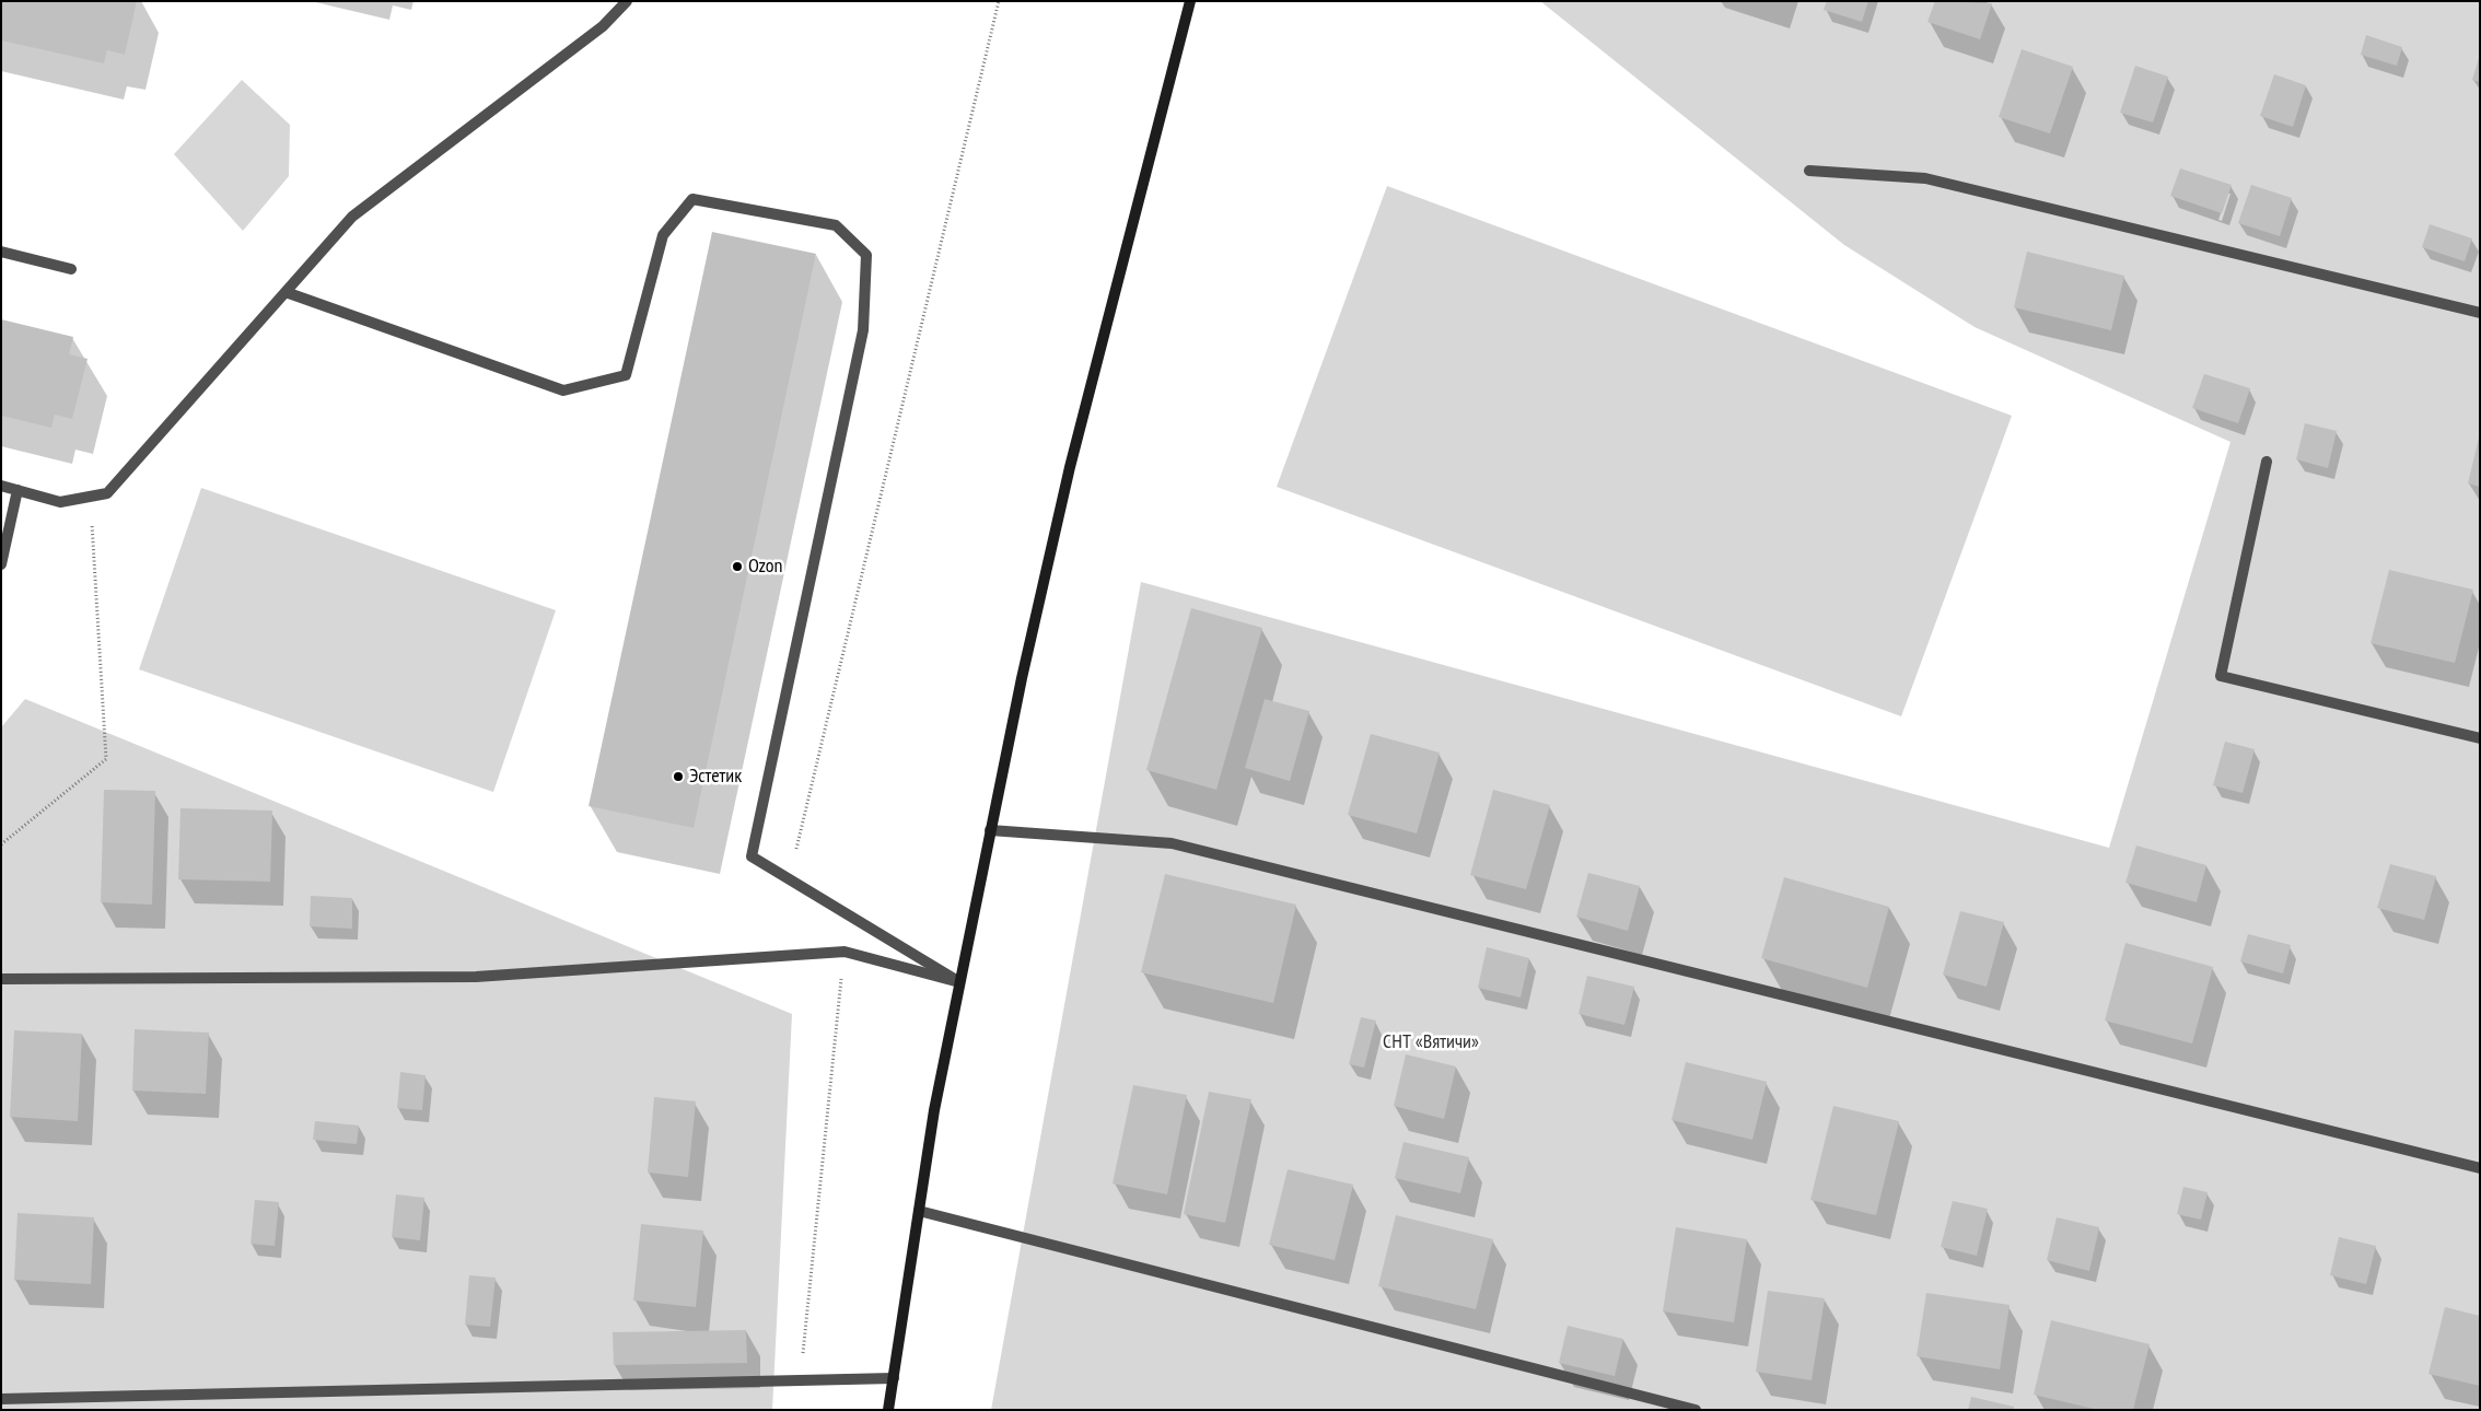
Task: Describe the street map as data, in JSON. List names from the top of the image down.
{
  "parks": ["СНТ «Вятичи»"],
  "places": ["Ozon", "Эстетик"]
}
